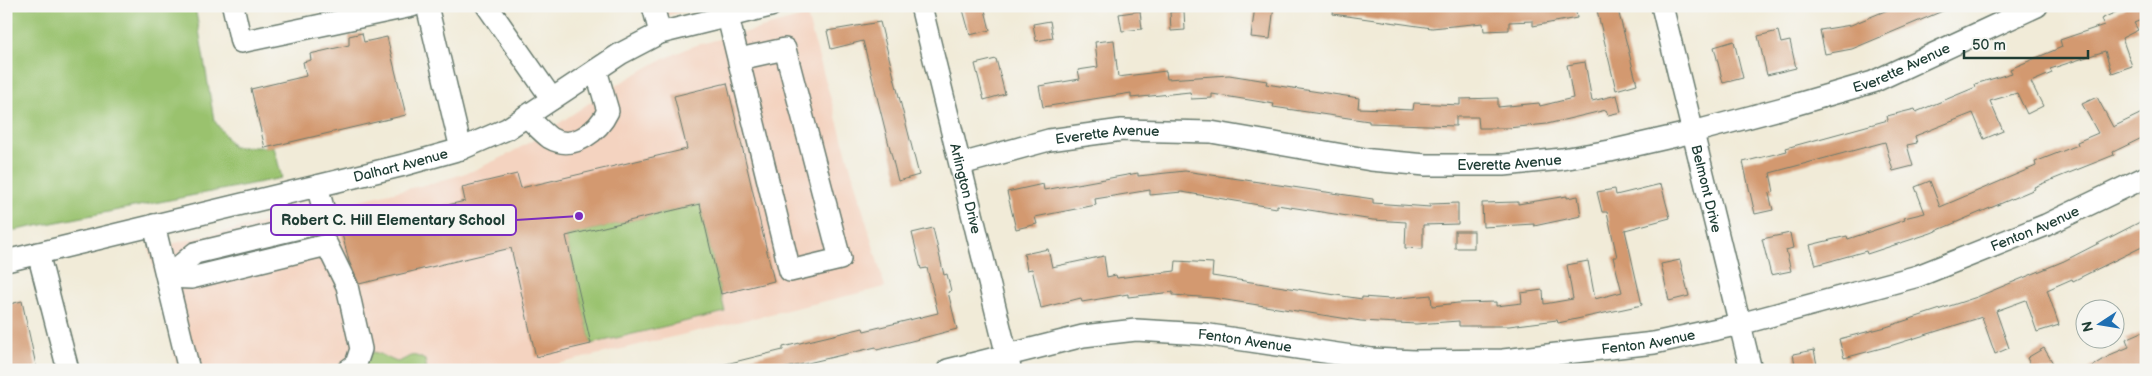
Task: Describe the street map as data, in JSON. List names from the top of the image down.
{
  "streets": {
    "street": [
      "Everette Avenue",
      "Dalhart Avenue",
      "Arlington Drive",
      "Belmont Drive",
      "Fenton Avenue"
    ]
  },
  "crossings": [
    ["Everette Avenue", "Arlington Drive"],
    ["Everette Avenue", "Belmont Drive"],
    ["Arlington Drive", "Fenton Avenue"],
    ["Belmont Drive", "Fenton Avenue"]
  ],
  "places": ["Robert C. Hill Elementary School"],
  "scale_bar": "50 m",
  "north": "left"
}
